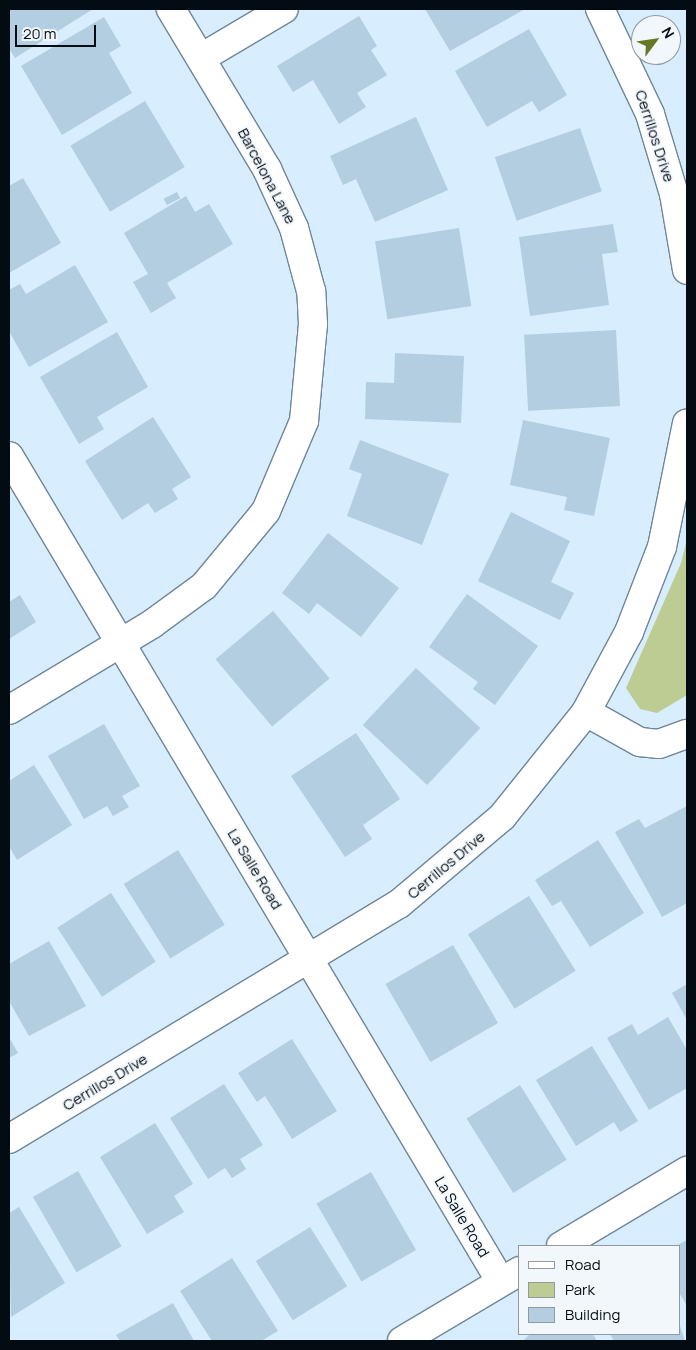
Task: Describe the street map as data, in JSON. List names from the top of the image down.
{
  "streets": {
    "street": ["Cerrillos Drive", "Barcelona Lane", "La Salle Road"]
  },
  "crossings": [
    ["Cerrillos Drive", "La Salle Road"],
    ["Barcelona Lane", "La Salle Road"]
  ],
  "legend": ["Road", "Park", "Building"],
  "scale_bar": "20 m",
  "north": "top right"
}
